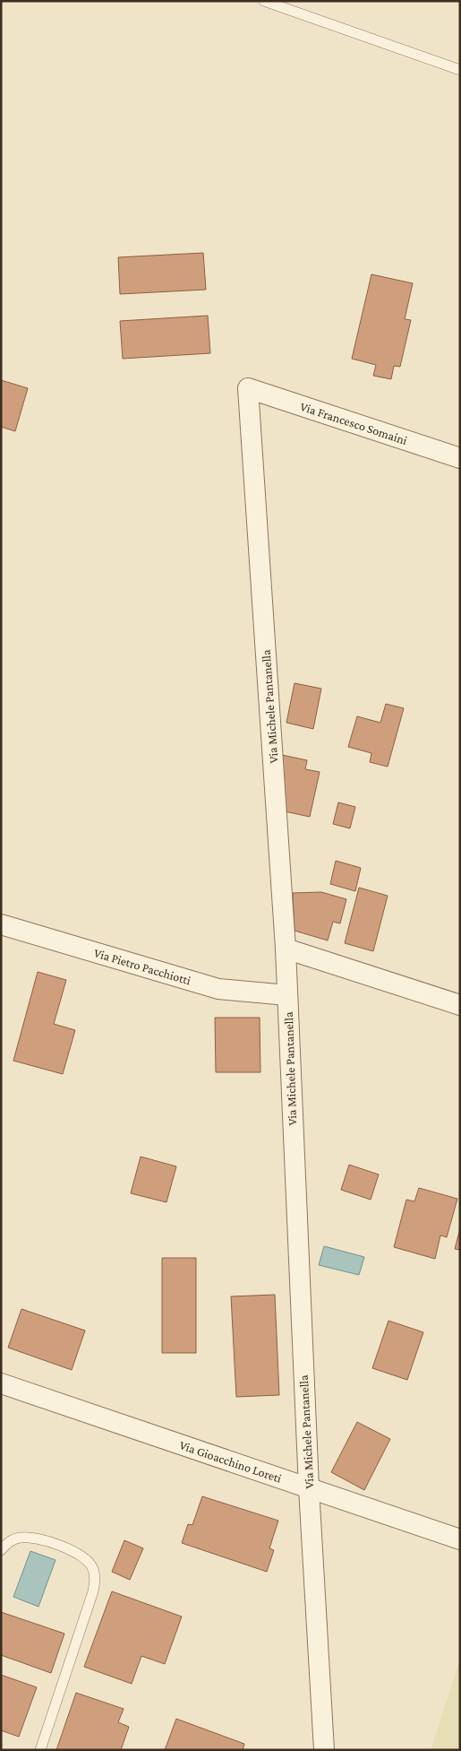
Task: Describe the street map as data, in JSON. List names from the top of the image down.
{
  "streets": {
    "street": [
      "Via Francesco Somaini",
      "Via Michele Pantanella",
      "Via Pietro Pacchiotti",
      "Via Gioacchino Loreti"
    ]
  },
  "crossings": [
    ["Via Francesco Somaini", "Via Michele Pantanella"],
    ["Via Michele Pantanella", "Via Pietro Pacchiotti"],
    ["Via Michele Pantanella", "Via Gioacchino Loreti"]
  ]
}
